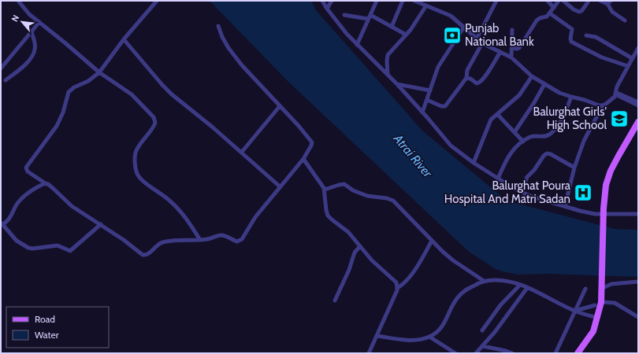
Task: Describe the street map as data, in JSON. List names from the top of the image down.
{
  "water": ["Atrai River"],
  "places": {
    "bank": ["Punjab National Bank"],
    "school or university": ["Balurghat Girls' High School"],
    "hospital": ["Balurghat Poura Hospital And Matri Sadan"]
  },
  "legend": ["Road", "Water"],
  "north": "top left"
}
